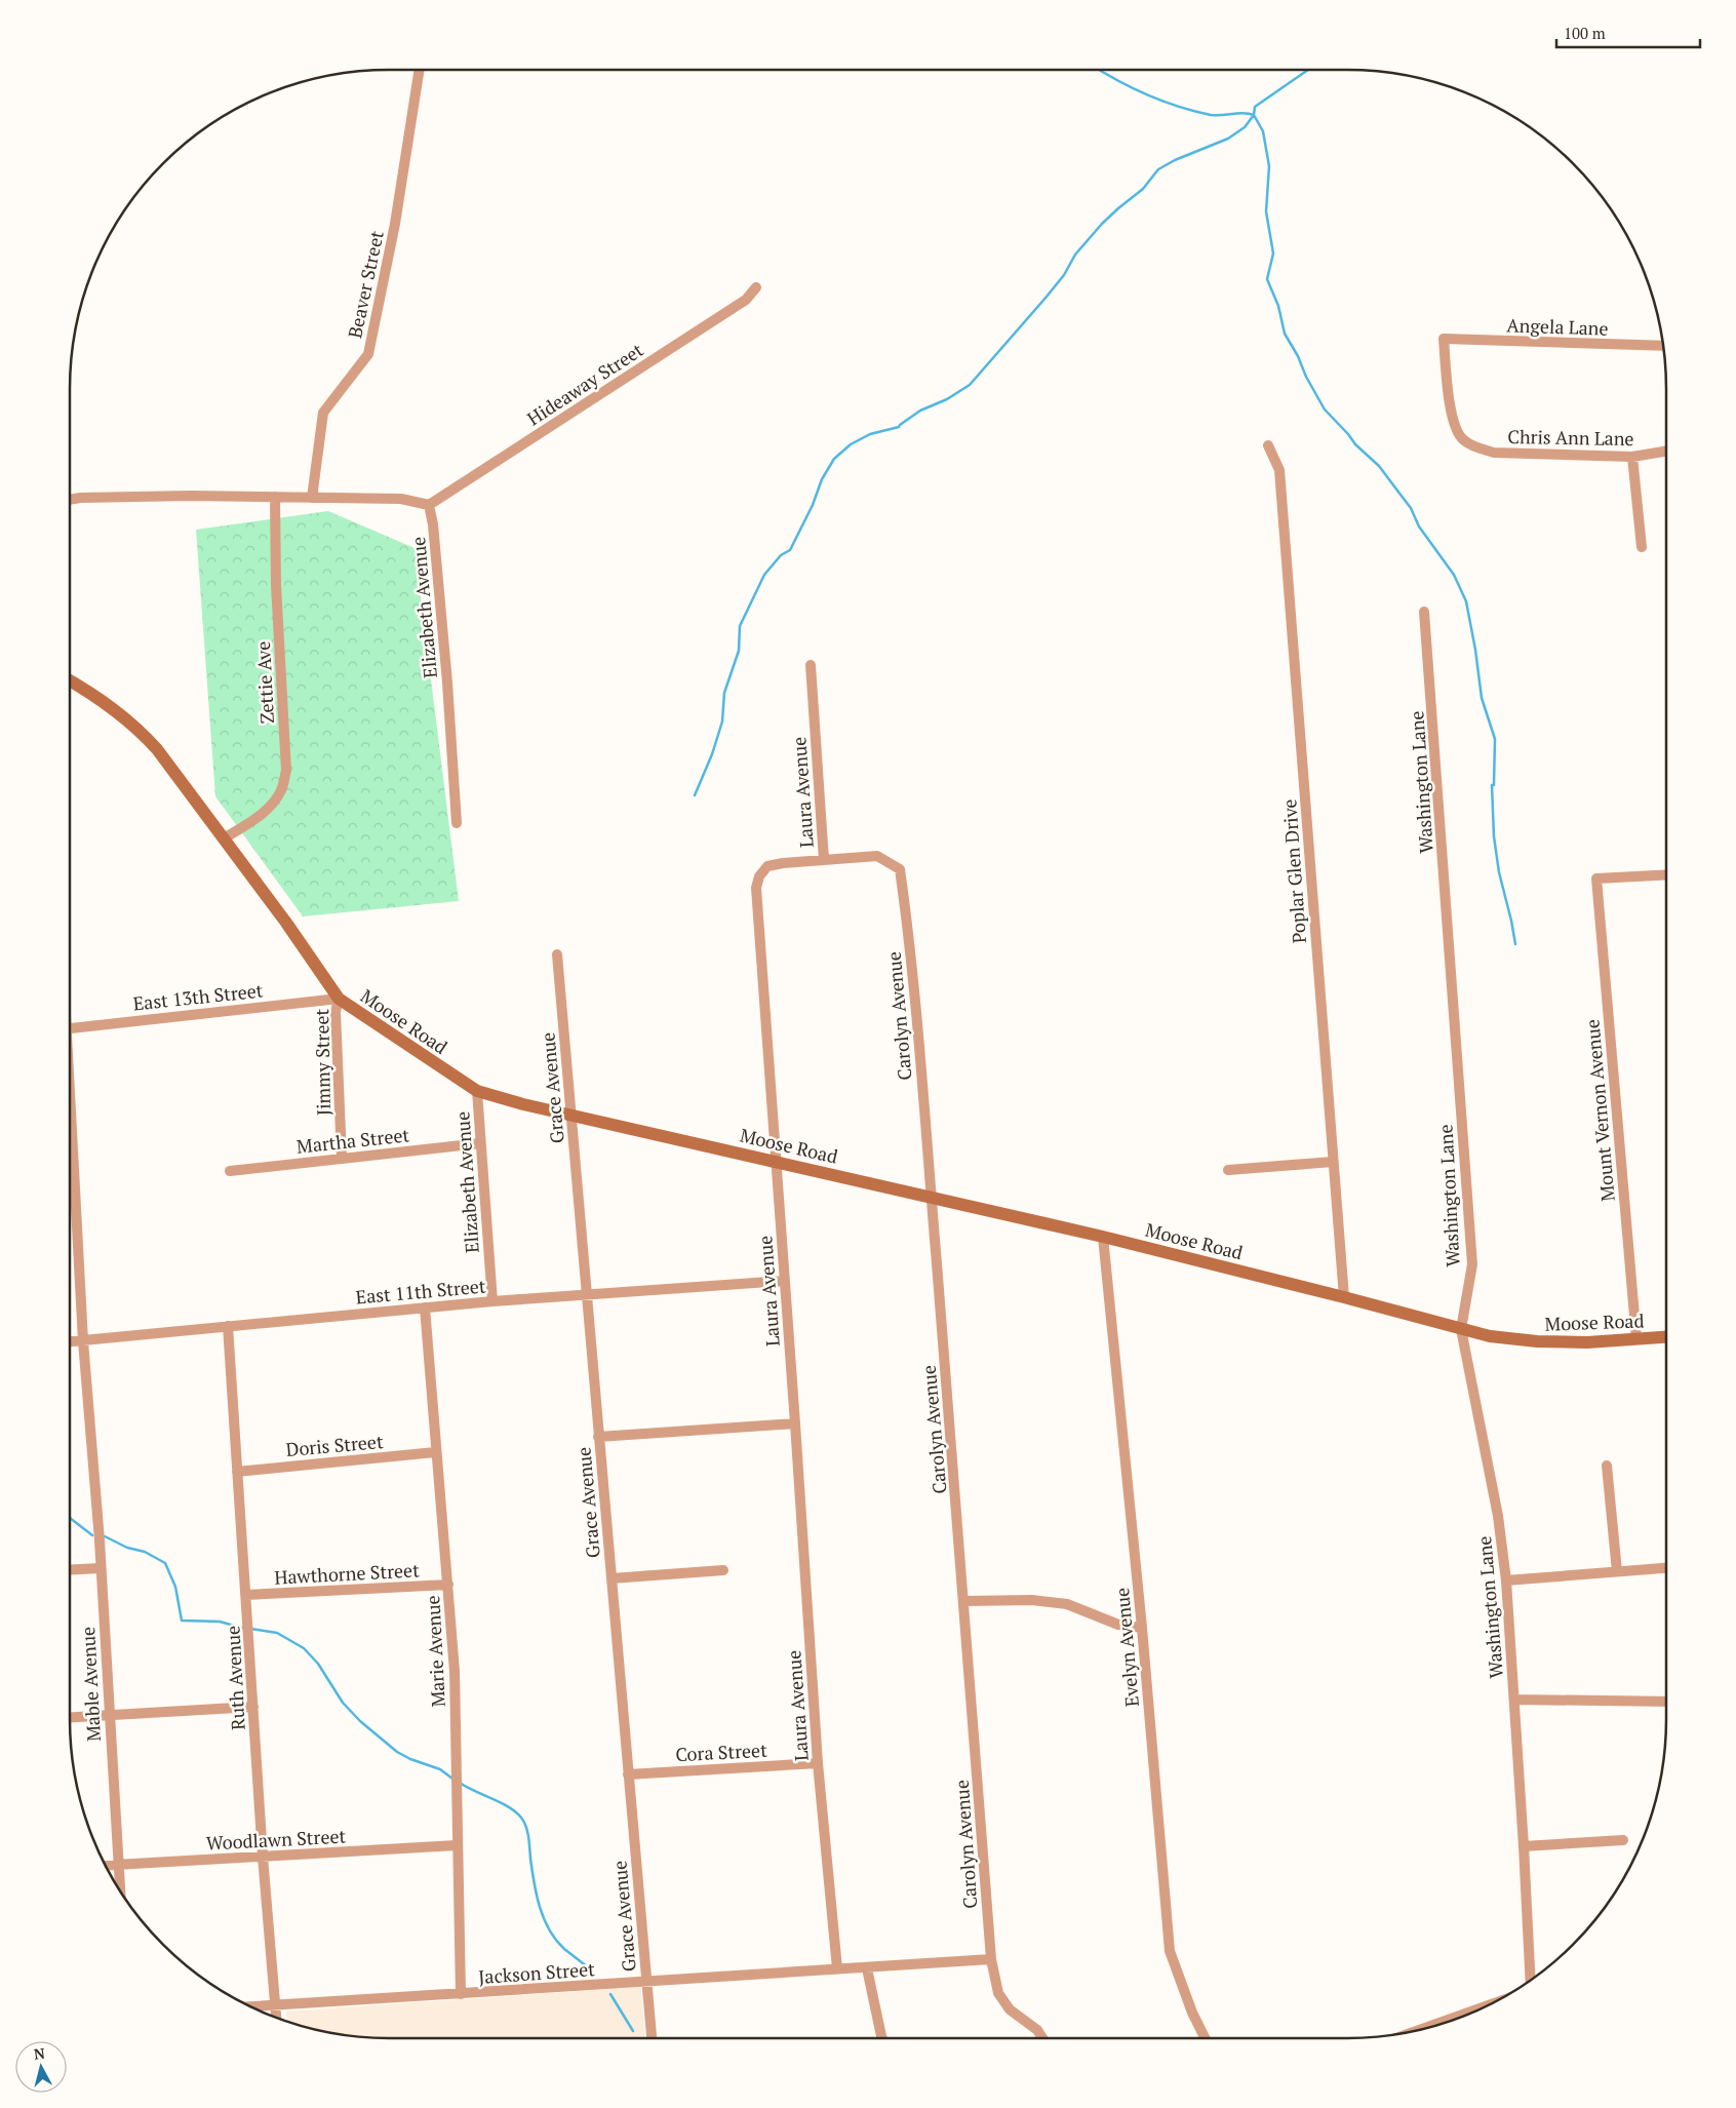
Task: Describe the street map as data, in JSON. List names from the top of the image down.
{
  "streets": {
    "street": [
      "Beaver Street",
      "Angela Lane",
      "Hideaway Street",
      "Chris Ann Lane",
      "Elizabeth Avenue",
      "Zettie Ave",
      "Washington Lane",
      "Laura Avenue",
      "Poplar Glen Drive",
      "East 13th Street",
      "Carolyn Avenue",
      "Moose Road",
      "Jimmy Street",
      "Grace Avenue",
      "Mount Vernon Avenue",
      "Martha Street",
      "East 11th Street",
      "Doris Street",
      "Hawthorne Street",
      "Evelyn Avenue",
      "Marie Avenue",
      "Ruth Avenue",
      "Mable Avenue",
      "Cora Street",
      "Woodlawn Street",
      "Jackson Street"
    ]
  },
  "crossings": [
    ["Angela Lane", "Chris Ann Lane"],
    ["Hideaway Street", "Elizabeth Avenue"],
    ["Elizabeth Avenue", "Moose Road"],
    ["Elizabeth Avenue", "Martha Street"],
    ["Elizabeth Avenue", "East 11th Street"],
    ["Zettie Ave", "Moose Road"],
    ["Washington Lane", "Moose Road"],
    ["Laura Avenue", "Carolyn Avenue"],
    ["Laura Avenue", "Moose Road"],
    ["Laura Avenue", "East 11th Street"],
    ["Laura Avenue", "Cora Street"],
    ["Laura Avenue", "Jackson Street"],
    ["Poplar Glen Drive", "Moose Road"],
    ["East 13th Street", "Moose Road"],
    ["East 13th Street", "Jimmy Street"],
    ["Carolyn Avenue", "Moose Road"],
    ["Carolyn Avenue", "Jackson Street"],
    ["Moose Road", "Jimmy Street"],
    ["Moose Road", "Grace Avenue"],
    ["Moose Road", "Mount Vernon Avenue"],
    ["Moose Road", "Evelyn Avenue"],
    ["Jimmy Street", "Martha Street"],
    ["Grace Avenue", "East 11th Street"],
    ["Grace Avenue", "Cora Street"],
    ["Grace Avenue", "Jackson Street"],
    ["East 11th Street", "Marie Avenue"],
    ["East 11th Street", "Ruth Avenue"],
    ["East 11th Street", "Mable Avenue"],
    ["Doris Street", "Marie Avenue"],
    ["Doris Street", "Ruth Avenue"],
    ["Hawthorne Street", "Marie Avenue"],
    ["Hawthorne Street", "Ruth Avenue"],
    ["Marie Avenue", "Woodlawn Street"],
    ["Marie Avenue", "Jackson Street"],
    ["Ruth Avenue", "Woodlawn Street"],
    ["Ruth Avenue", "Jackson Street"],
    ["Mable Avenue", "Woodlawn Street"]
  ],
  "scale_bar": "100 m",
  "north": "top"
}
